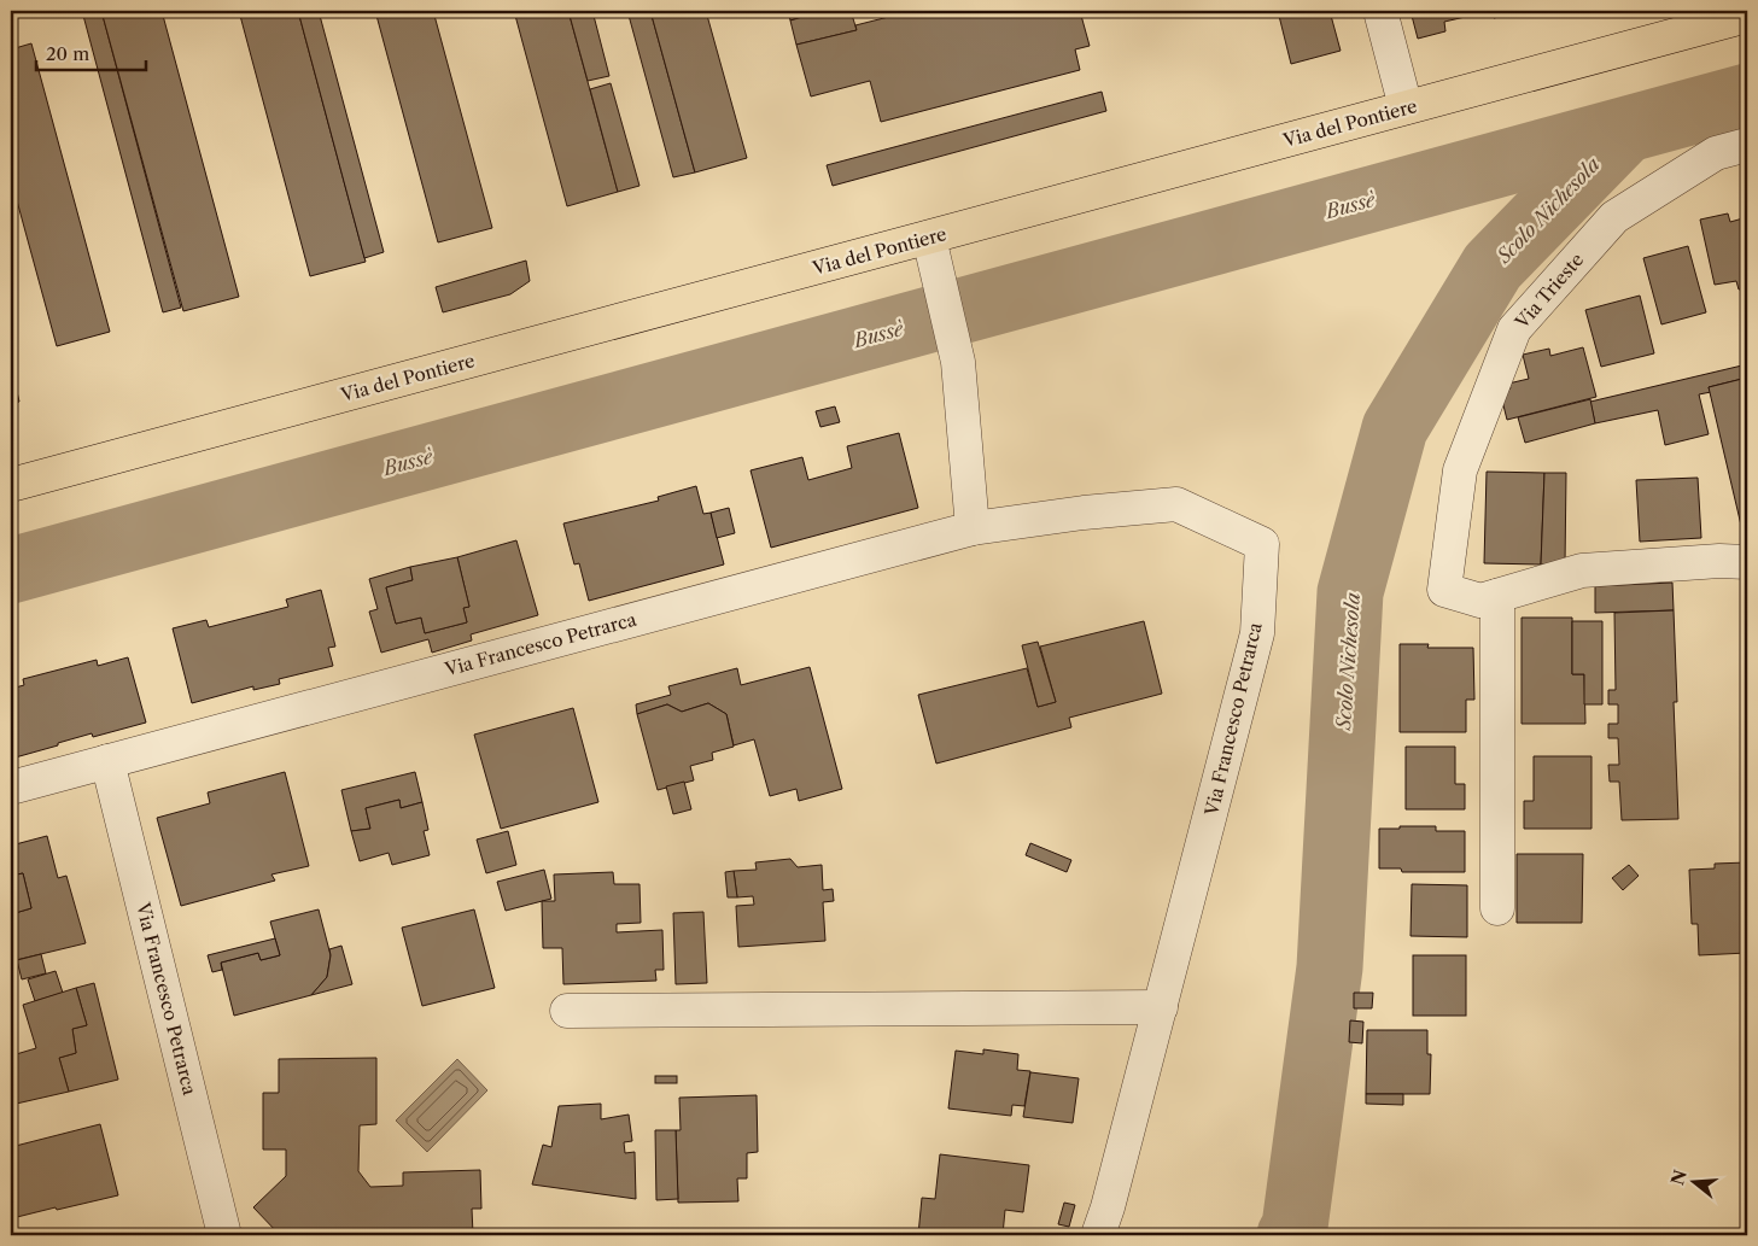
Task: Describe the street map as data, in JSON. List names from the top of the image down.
{
  "streets": {
    "main road": ["Via del Pontiere"],
    "street": ["Via Trieste", "Via Francesco Petrarca"]
  },
  "water": ["Bussè", "Scolo Nichesola"],
  "scale_bar": "20 m",
  "north": "left"
}
